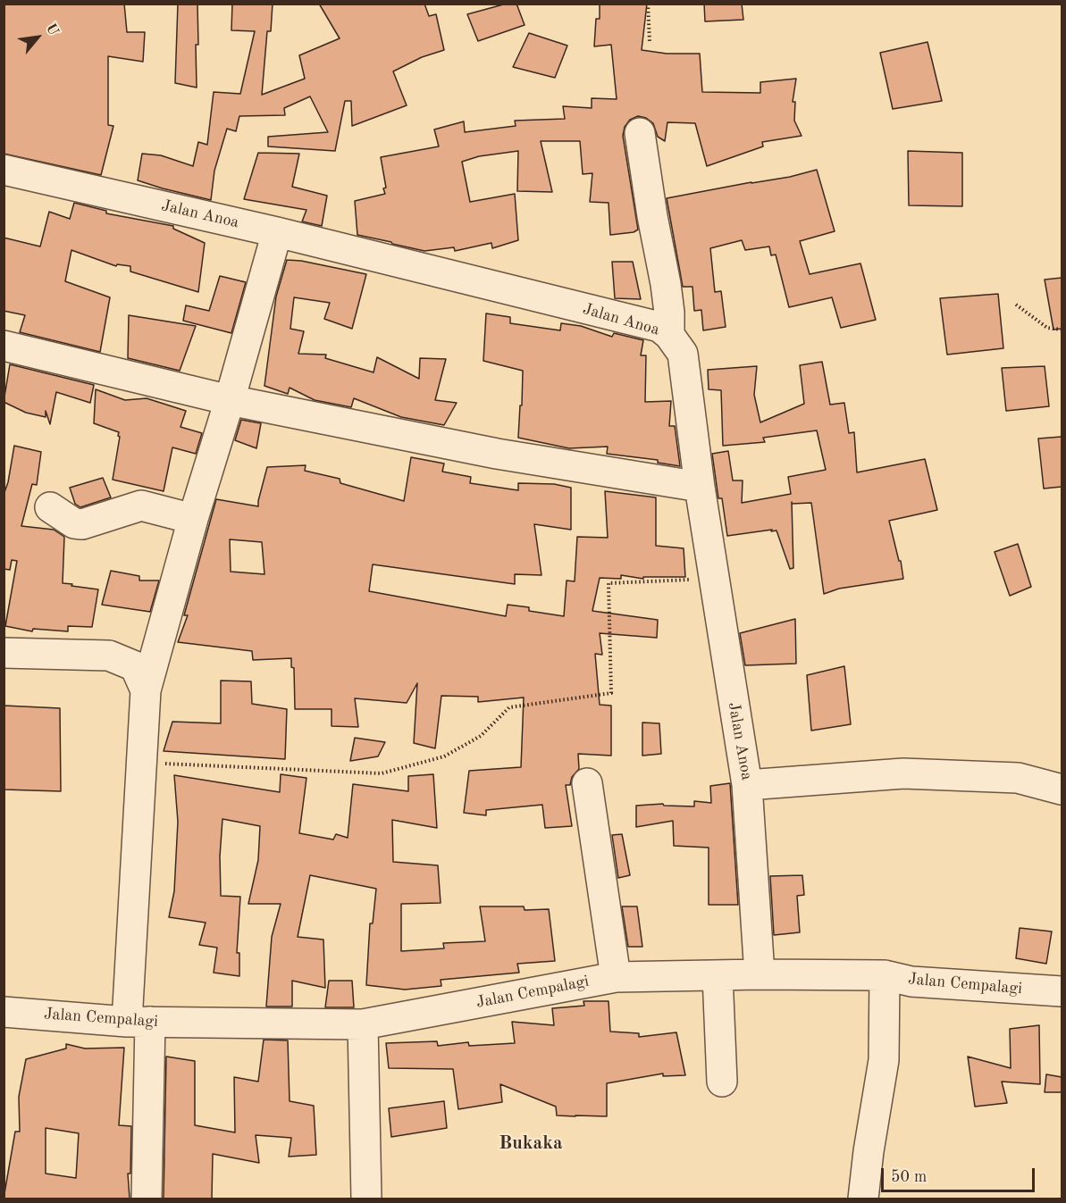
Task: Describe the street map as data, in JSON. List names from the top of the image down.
{
  "streets": {
    "street": ["Jalan Anoa", "Jalan Cempalagi"]
  },
  "crossings": [
    ["Jalan Anoa", "Jalan Cempalagi"]
  ],
  "districts": ["Bukaka"],
  "scale_bar": "50 m",
  "north": "top right"
}
